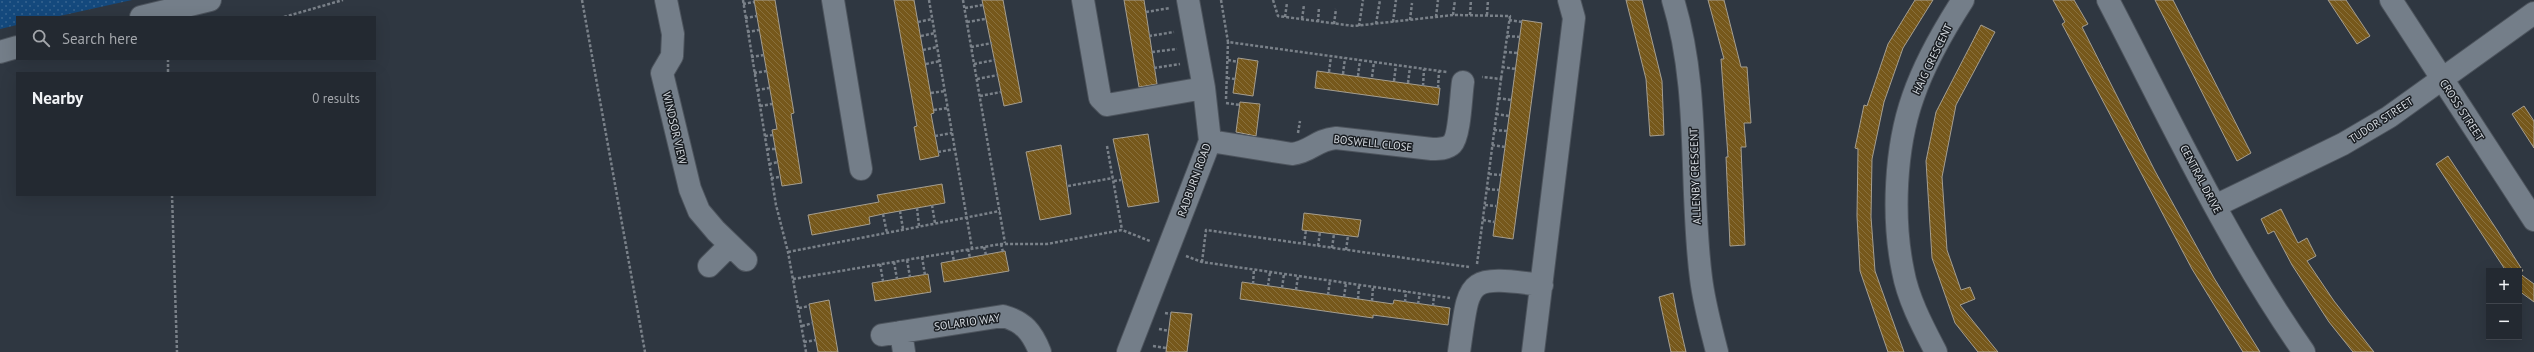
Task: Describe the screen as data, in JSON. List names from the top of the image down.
{
  "streets": {
    "street": [
      "HAIG CRESCENT",
      "CROSS STREET",
      "TUDOR STREET",
      "WINDSOR VIEW",
      "BOSWELL CLOSE",
      "ALLENBY CRESCENT",
      "CENTRAL DRIVE",
      "RADBURN ROAD",
      "SOLARIO WAY"
    ]
  },
  "crossings": [
    ["CROSS STREET", "TUDOR STREET"],
    ["TUDOR STREET", "CENTRAL DRIVE"],
    ["BOSWELL CLOSE", "RADBURN ROAD"]
  ],
  "page": {
    "search": "Search here",
    "heading": ["Nearby", "0 results"],
    "map_buttons": ["+", "−"]
  }
}
